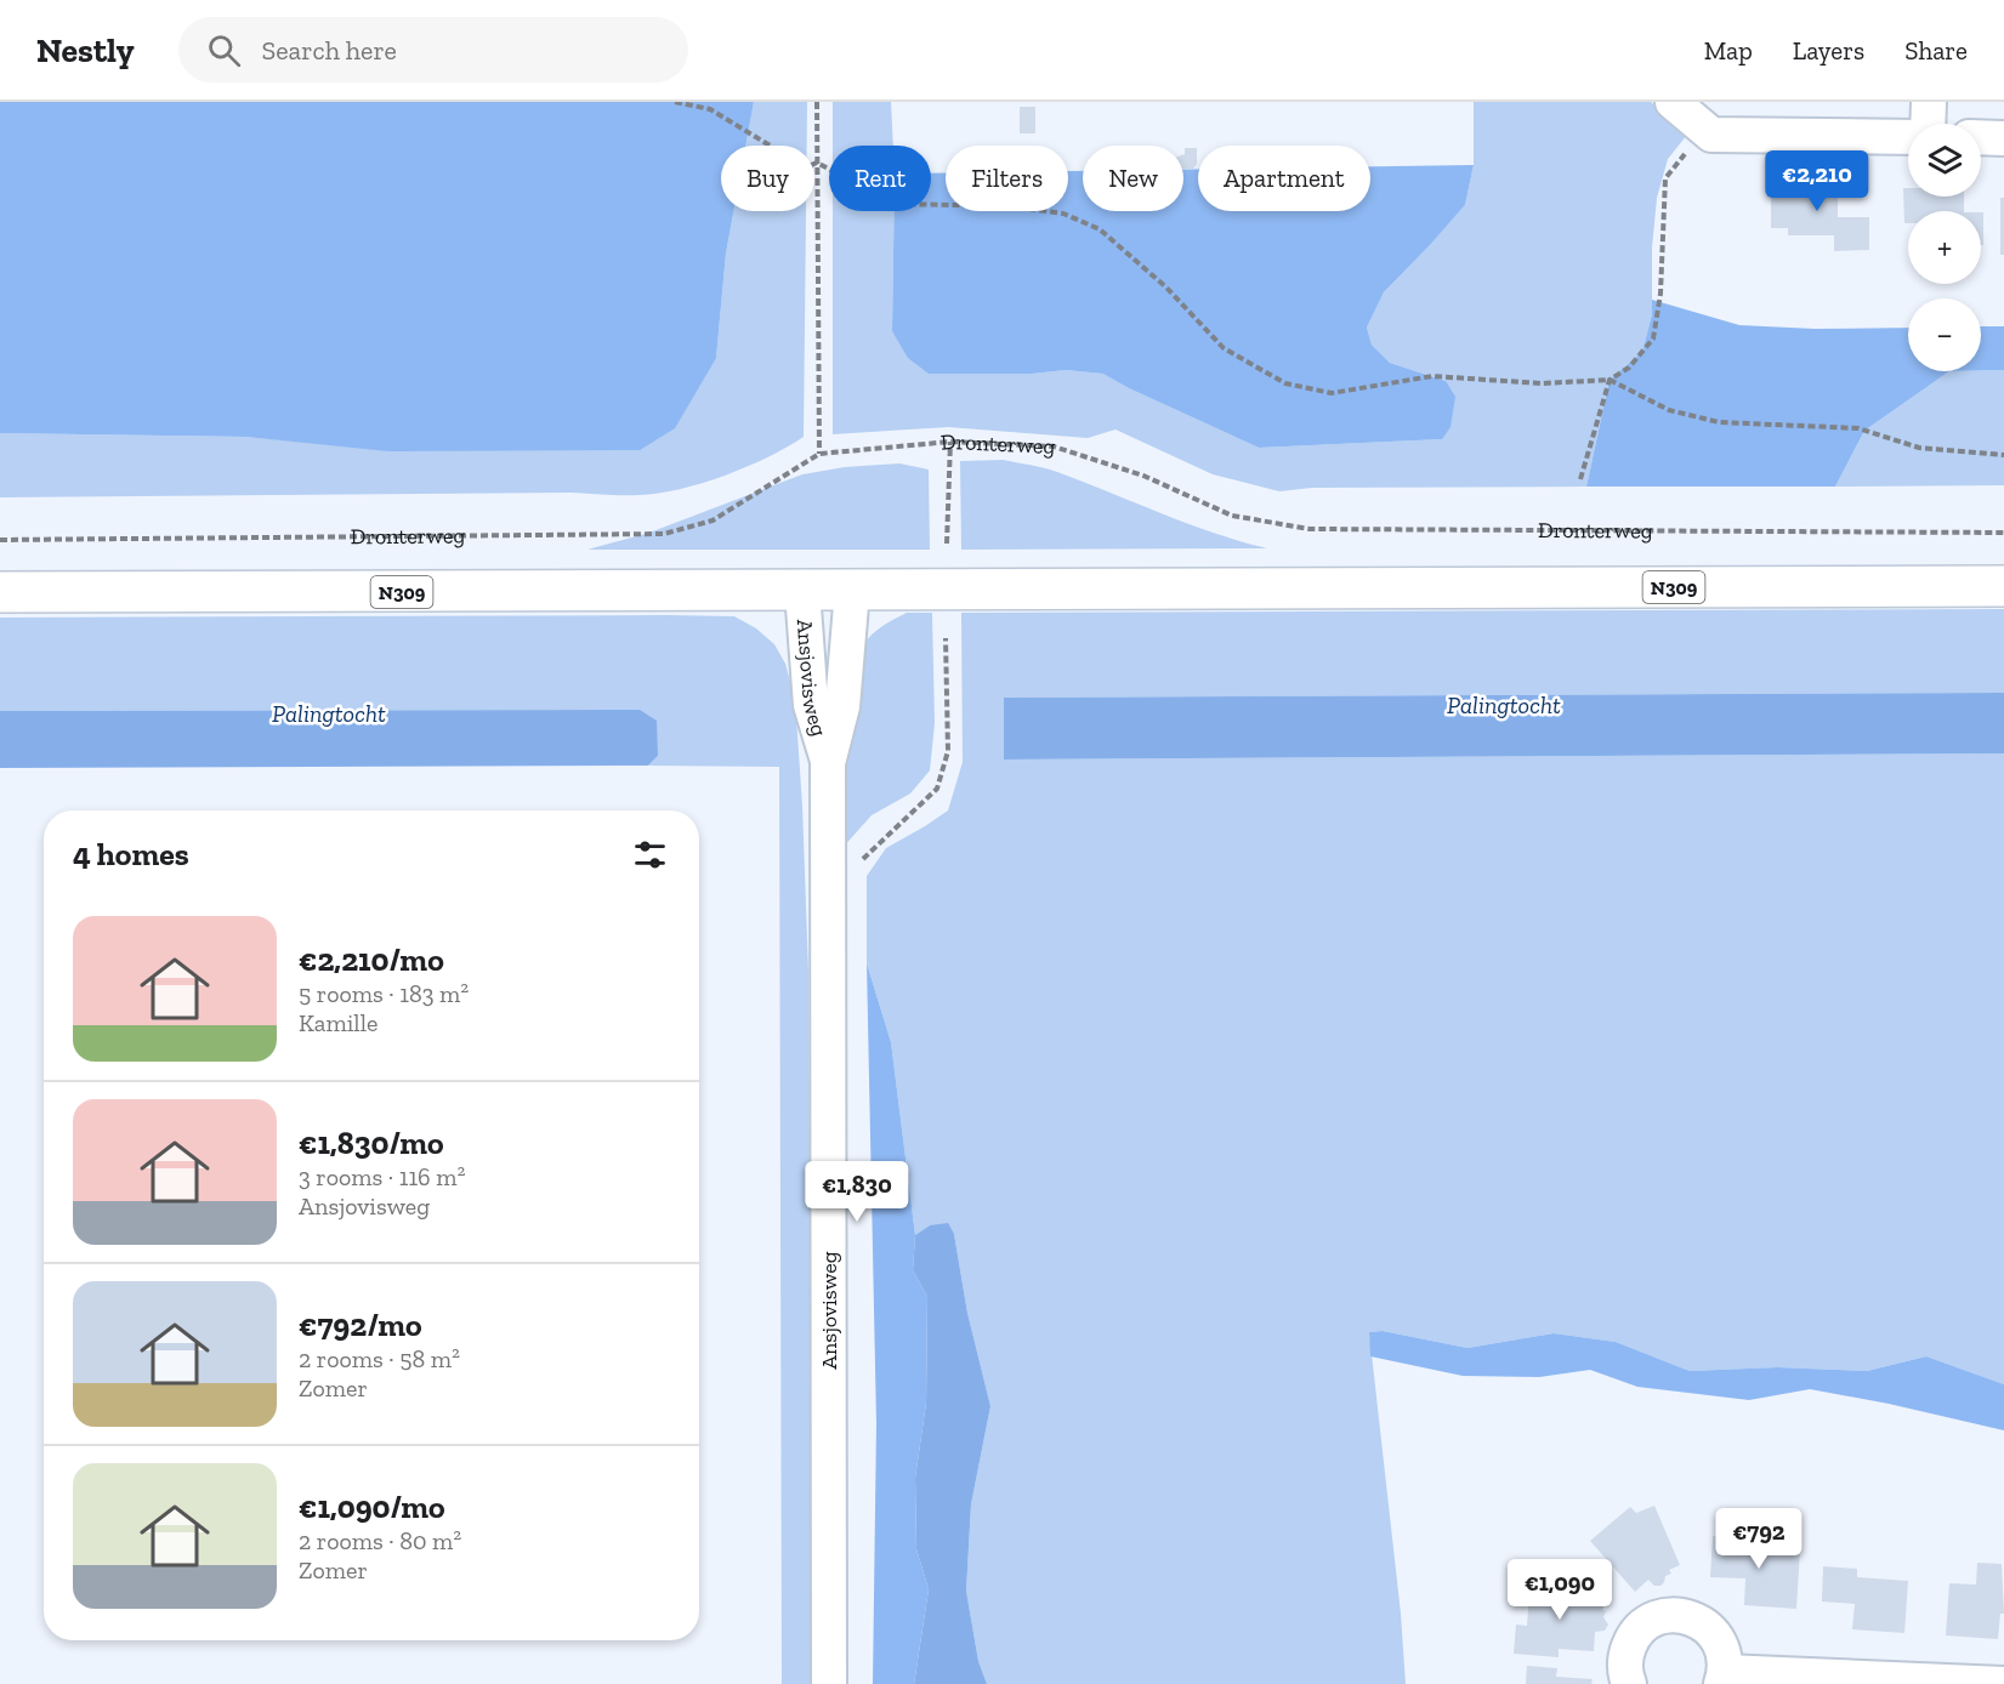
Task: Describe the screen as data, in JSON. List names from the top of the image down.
{
  "streets": {
    "main road": ["N309"],
    "street": ["Ansjovisweg"],
    "path": ["Dronterweg"]
  },
  "crossings": [
    ["N309", "Ansjovisweg"]
  ],
  "water": ["Palingtocht"],
  "page": {
    "header": "Nestly",
    "search": "Search here",
    "nav": ["Map", "Layers", "Share"],
    "map_buttons": ["+", "−"],
    "chip": [
      "Buy",
      "Rent",
      "Filters",
      "New",
      "Apartment"
    ],
    "price": [
      "€2,210",
      "€1,830",
      "€792",
      "€1,090"
    ],
    "heading": "4 homes",
    "list": [
      {
        "name": "€2,210/mo",
        "note": "5 rooms · 183 m² · Kamille"
      },
      {
        "name": "€1,830/mo",
        "note": "3 rooms · 116 m² · Ansjovisweg"
      },
      {
        "name": "€792/mo",
        "note": "2 rooms · 58 m² · Zomer"
      },
      {
        "name": "€1,090/mo",
        "note": "2 rooms · 80 m² · Zomer"
      }
    ]
  }
}
